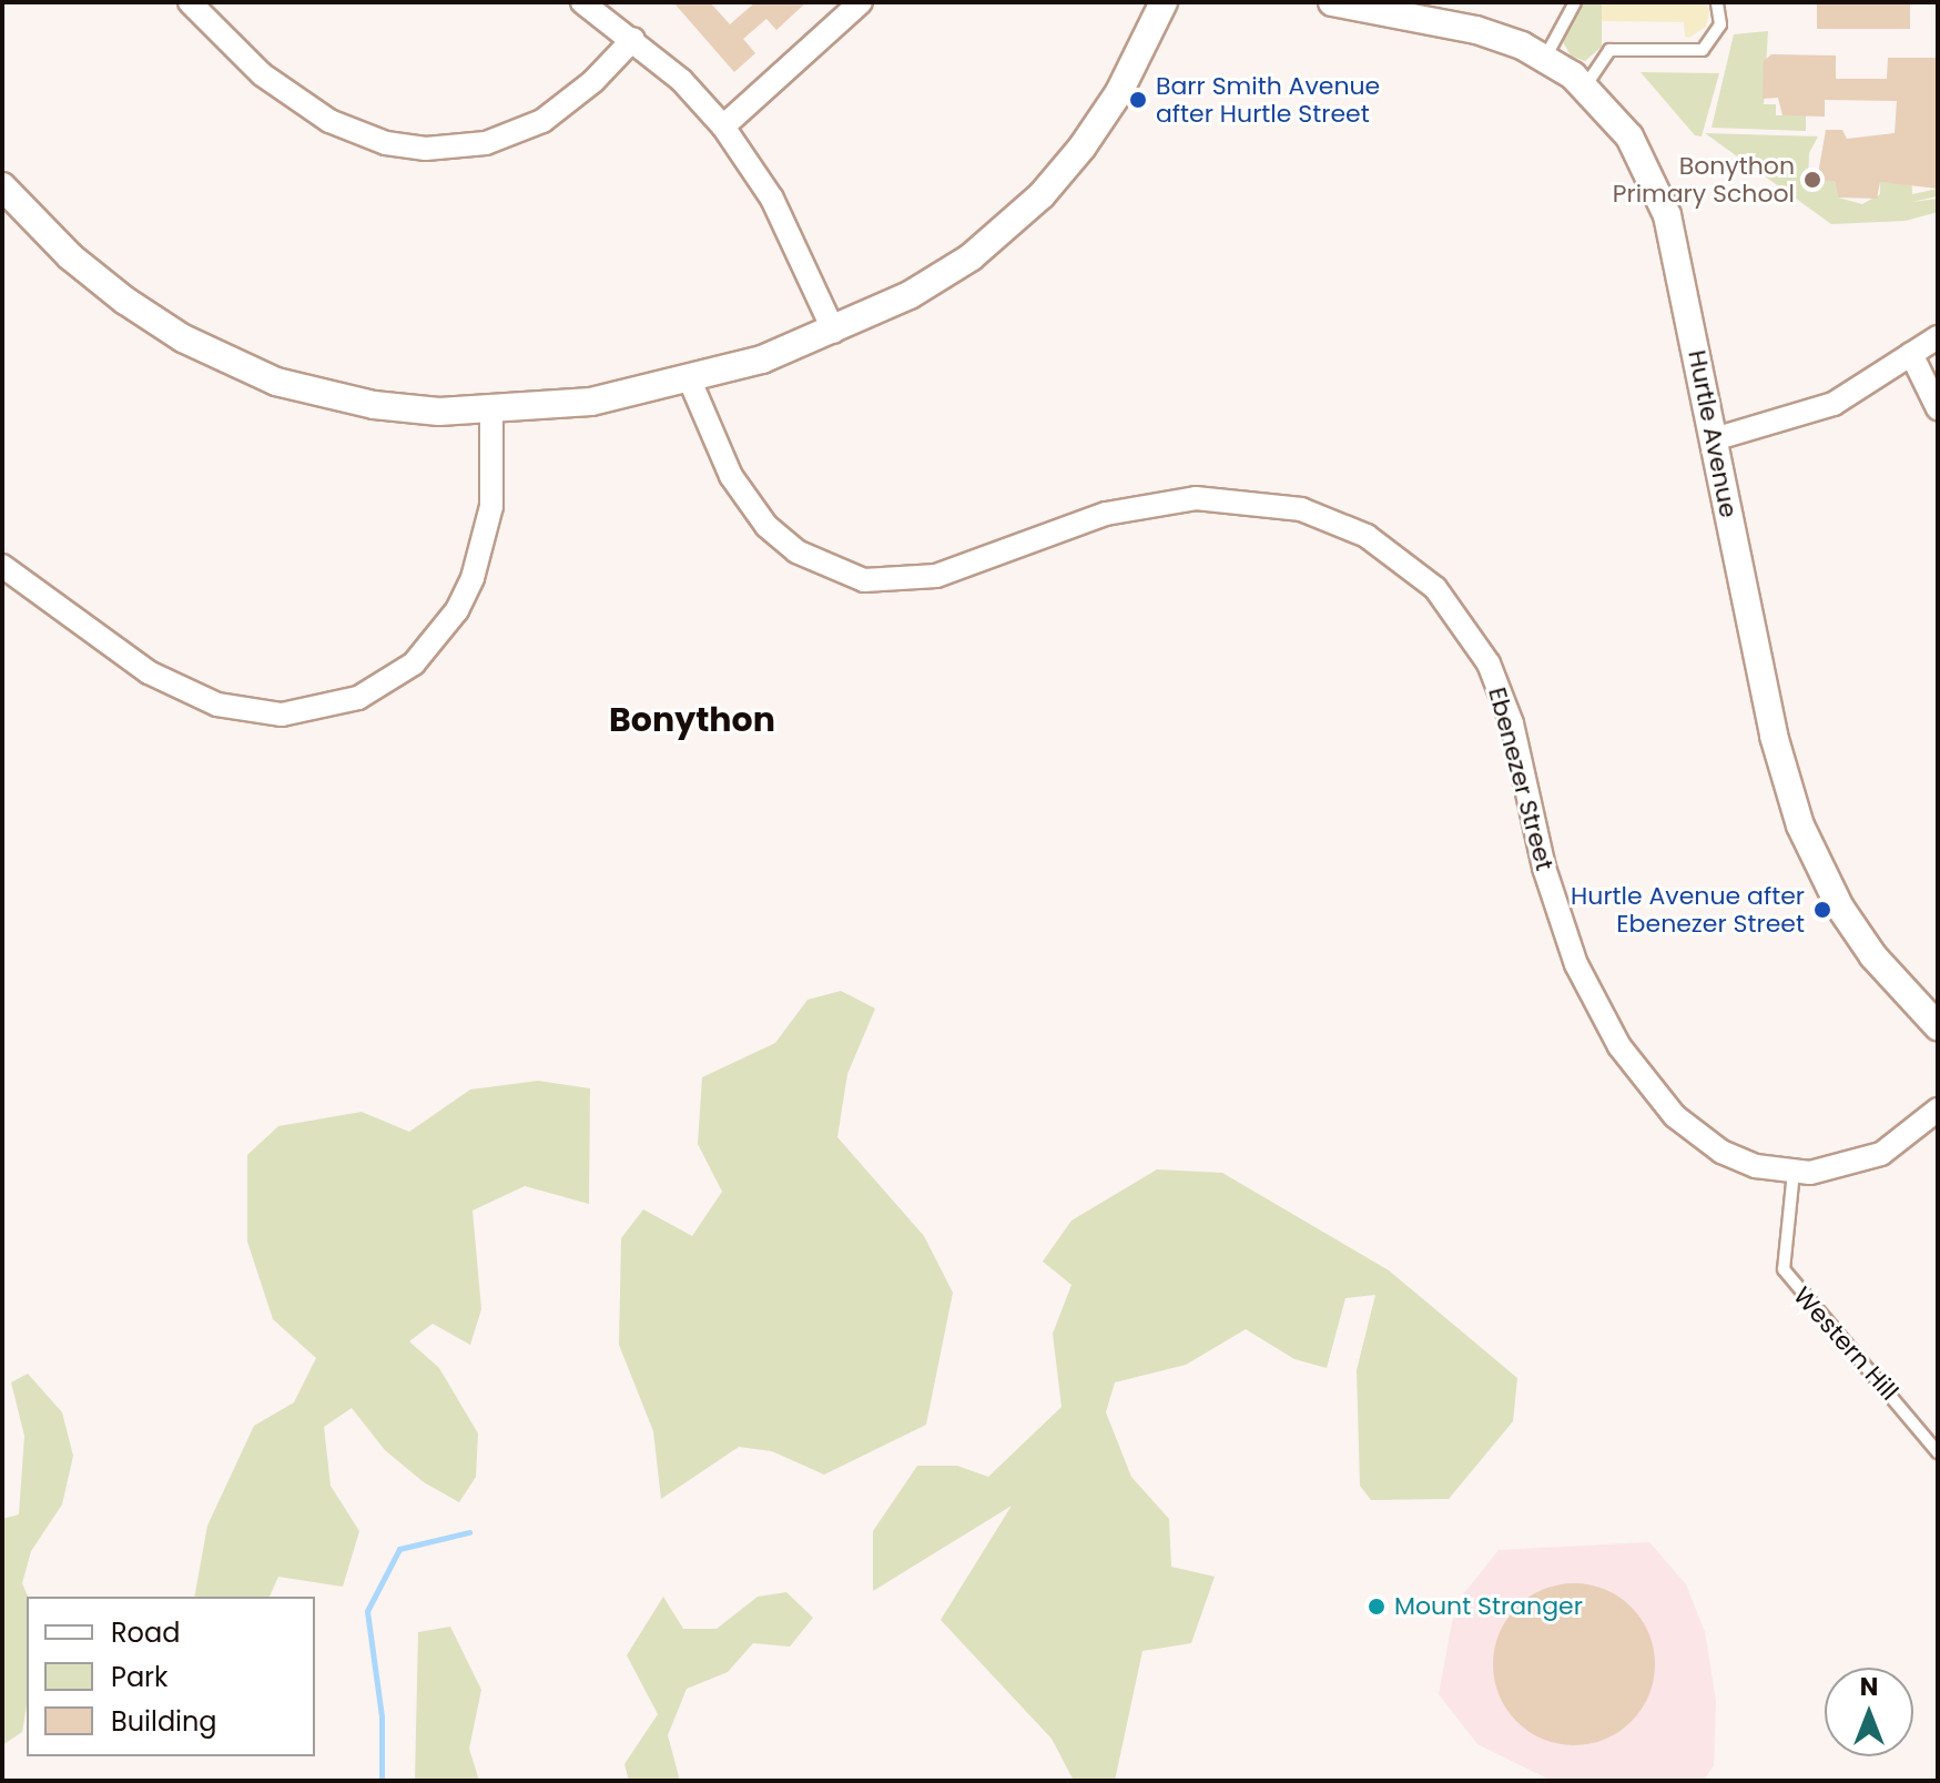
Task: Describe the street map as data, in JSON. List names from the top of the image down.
{
  "streets": {
    "street": ["Hurtle Avenue", "Ebenezer Street"],
    "lane": ["Western Hill"]
  },
  "crossings": [
    ["Ebenezer Street", "Western Hill"]
  ],
  "districts": ["Bonython"],
  "places": [
    "Barr Smith Avenue after Hurtle Street",
    "Bonython Primary School",
    "Hurtle Avenue after Ebenezer Street",
    "Mount Stranger"
  ],
  "legend": ["Road", "Park", "Building"],
  "north": "top"
}
